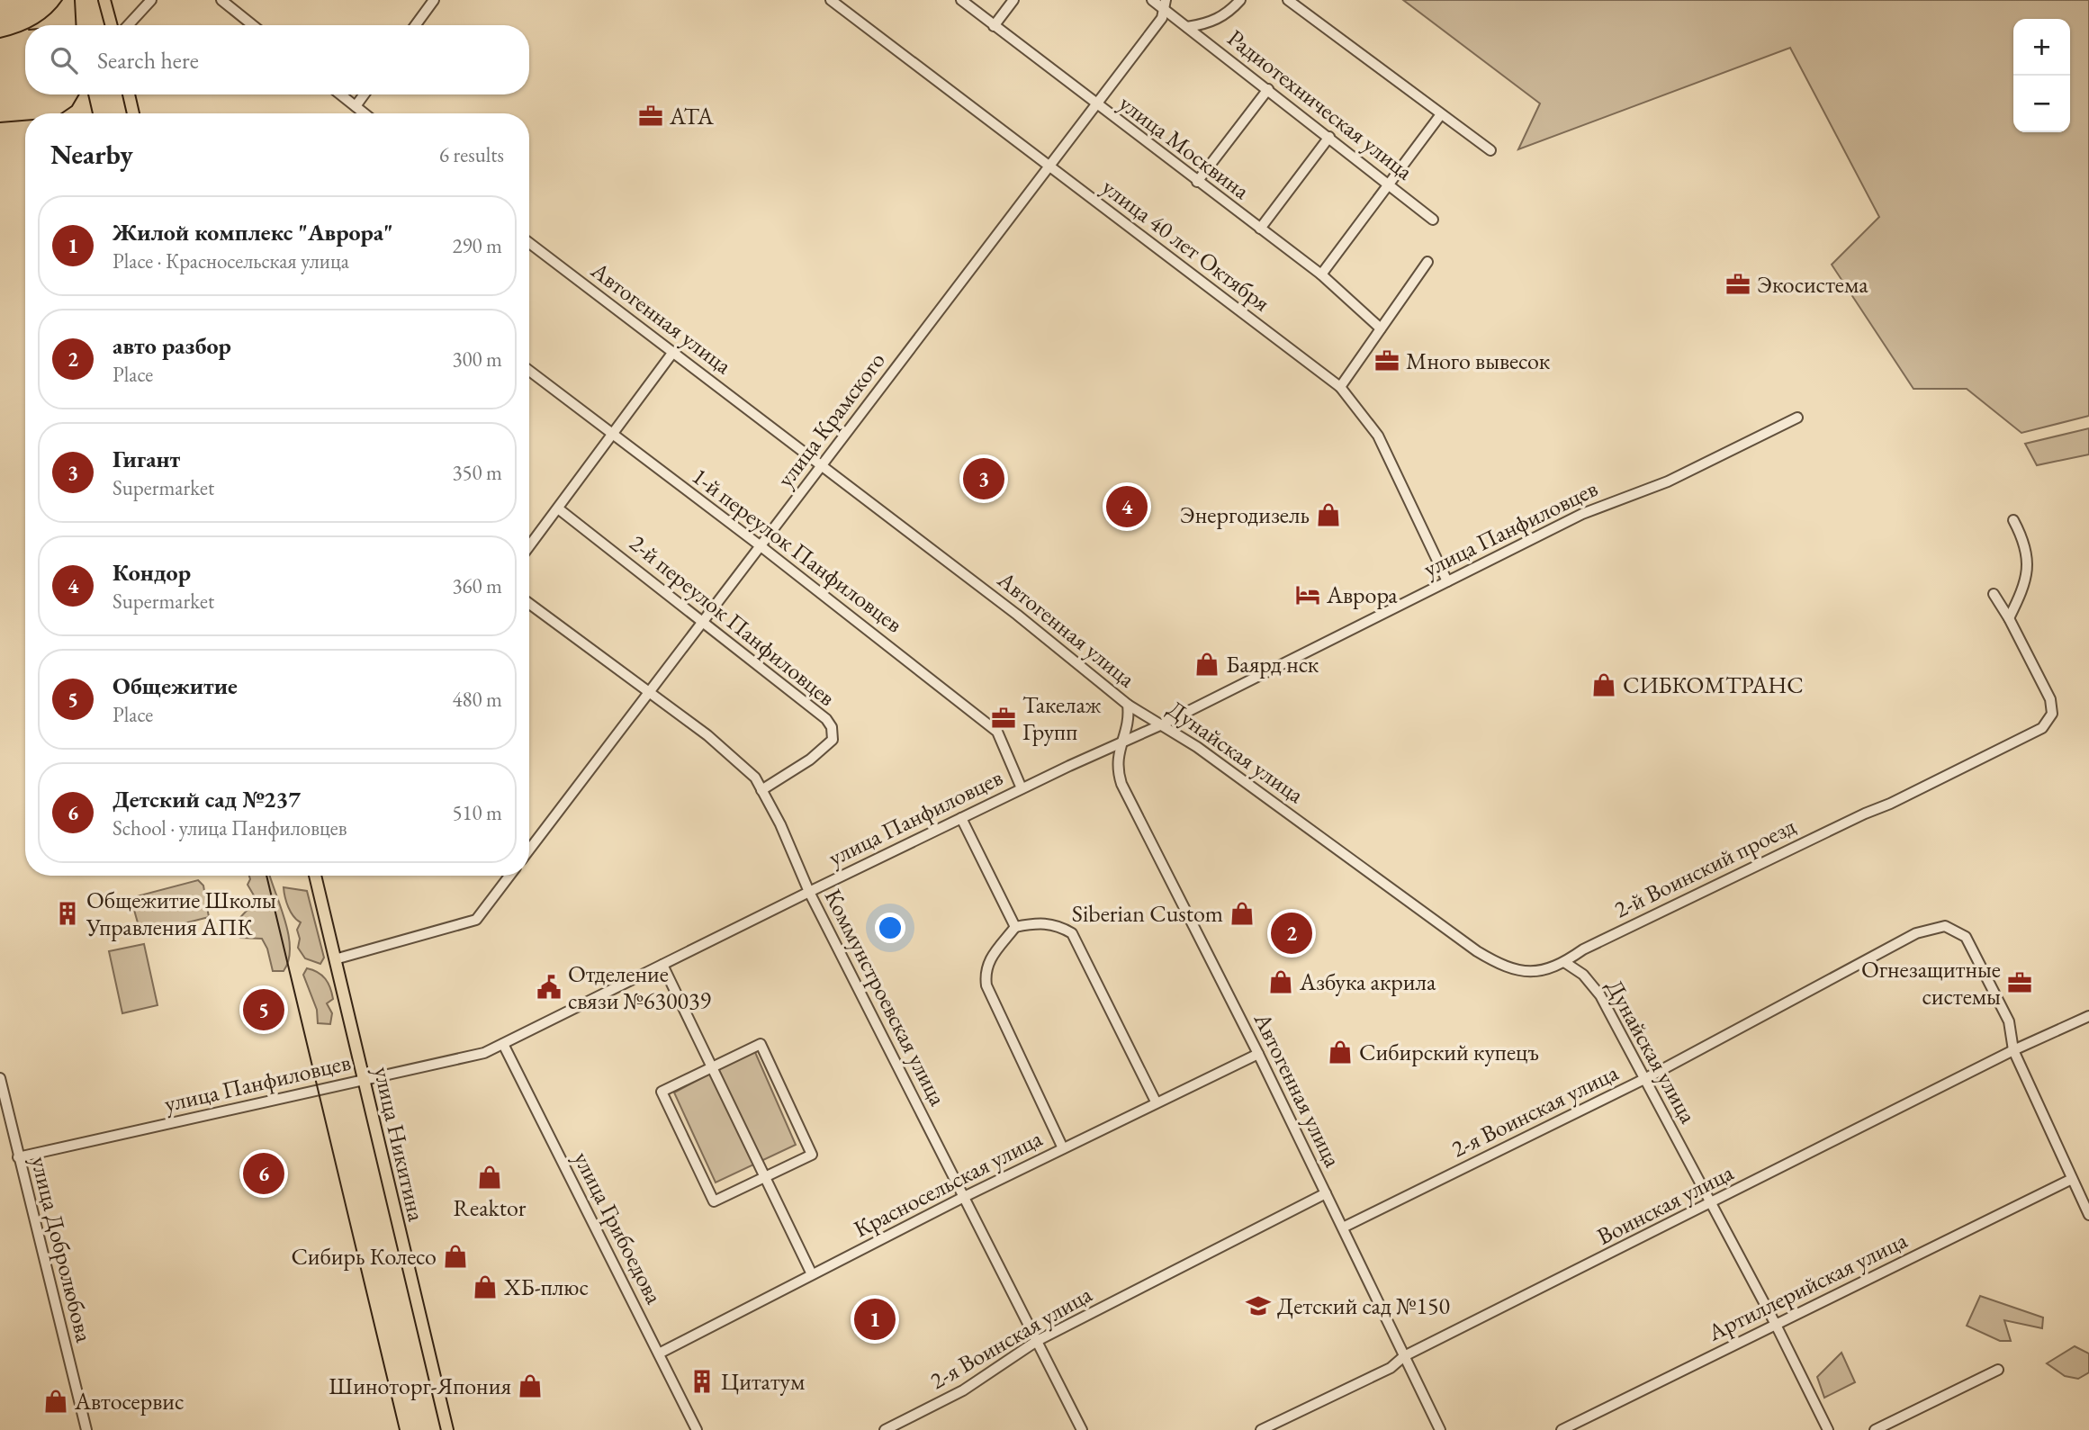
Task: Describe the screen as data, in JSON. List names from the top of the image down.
{
  "streets": {
    "main road": ["улица Никитина"],
    "street": [
      "Радиотехническая улица",
      "улица Москвина",
      "улица 40 лет Октября",
      "Автогенная улица",
      "улица Крамского",
      "улица Панфиловцев",
      "1-й переулок Панфиловцев",
      "2-й переулок Панфиловцев",
      "Дунайская улица",
      "2-й Воинский проезд",
      "Коммунстроевская улица",
      "2-я Воинская улица",
      "Красносельская улица",
      "Воинская улица",
      "улица Грибоедова",
      "улица Добролюбова",
      "Артиллерийская улица"
    ]
  },
  "crossings": [
    ["Радиотехническая улица", "улица Крамского"],
    ["улица Москвина", "улица Крамского"],
    ["улица 40 лет Октября", "улица Крамского"],
    ["улица 40 лет Октября", "улица Панфиловцев"],
    ["Автогенная улица", "улица Крамского"],
    ["Автогенная улица", "улица Панфиловцев"],
    ["Автогенная улица", "Дунайская улица"],
    ["Автогенная улица", "2-я Воинская улица"],
    ["Автогенная улица", "Красносельская улица"],
    ["Автогенная улица", "Воинская улица"],
    ["улица Крамского", "1-й переулок Панфиловцев"],
    ["улица Крамского", "2-й переулок Панфиловцев"],
    ["улица Крамского", "Коммунстроевская улица"],
    ["улица Панфиловцев", "1-й переулок Панфиловцев"],
    ["улица Панфиловцев", "Дунайская улица"],
    ["улица Панфиловцев", "Коммунстроевская улица"],
    ["улица Панфиловцев", "улица Никитина"],
    ["улица Панфиловцев", "улица Грибоедова"],
    ["улица Панфиловцев", "улица Добролюбова"],
    ["2-й переулок Панфиловцев", "Коммунстроевская улица"],
    ["Дунайская улица", "2-й Воинский проезд"],
    ["Дунайская улица", "2-я Воинская улица"],
    ["Дунайская улица", "Воинская улица"],
    ["Дунайская улица", "Артиллерийская улица"],
    ["Коммунстроевская улица", "2-я Воинская улица"],
    ["Коммунстроевская улица", "Красносельская улица"],
    ["2-я Воинская улица", "Воинская улица"],
    ["Красносельская улица", "улица Грибоедова"]
  ],
  "places": {
    "office": [
      "АТА",
      "Экосистема",
      "Много вывесок",
      "Такелаж Групп",
      "Огнезащитные системы"
    ],
    "shop": [
      "Энергодизель",
      "Баярд нск",
      "СИБКОМТРАНС",
      "Siberian Custom",
      "Азбука акрила",
      "Сибирский купецъ",
      "Reaktor",
      "Сибирь Колесо",
      "ХБ-плюс",
      "Шиноторг-Япония",
      "Автосервис"
    ],
    "hotel": ["Аврора"],
    "building": ["Общежитие Школы Управления АПК", "Цитатум"],
    "public building": ["Отделение связи №630039"],
    "school or university": ["Детский сад №150"]
  },
  "page": {
    "map_buttons": ["+", "−"],
    "search": "Search here",
    "heading": ["Nearby", "6 results"],
    "list": [
      {
        "mark": "1",
        "name": "Жилой комплекс \"Аврора\"",
        "note": "Place · Красносельская улица",
        "value": "290 m"
      },
      {
        "mark": "2",
        "name": "авто разбор",
        "note": "Place",
        "value": "300 m"
      },
      {
        "mark": "3",
        "name": "Гигант",
        "note": "Supermarket",
        "value": "350 m"
      },
      {
        "mark": "4",
        "name": "Кондор",
        "note": "Supermarket",
        "value": "360 m"
      },
      {
        "mark": "5",
        "name": "Общежитие",
        "note": "Place",
        "value": "480 m"
      },
      {
        "mark": "6",
        "name": "Детский сад №237",
        "note": "School · улица Панфиловцев",
        "value": "510 m"
      }
    ],
    "pins": [
      "3",
      "4",
      "2",
      "5",
      "6",
      "1"
    ]
  }
}
